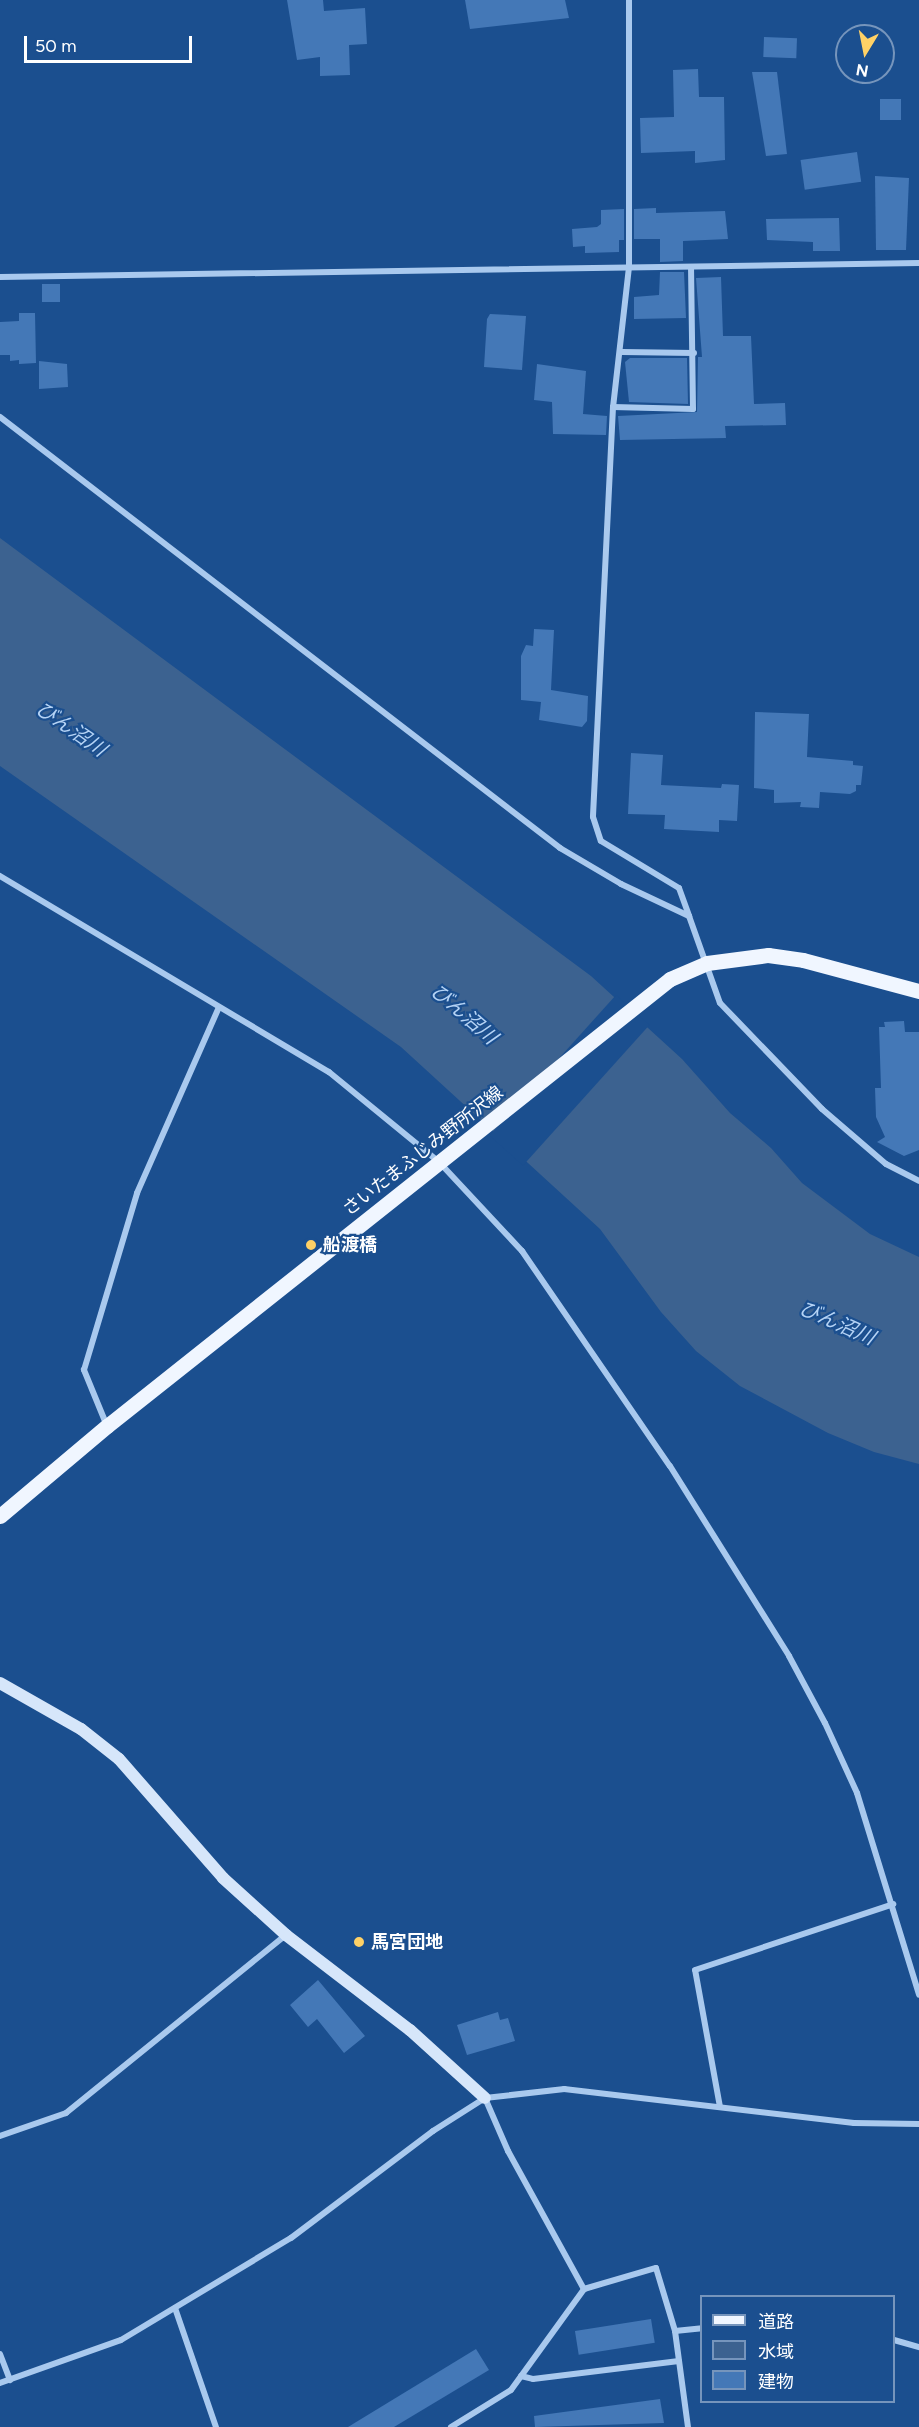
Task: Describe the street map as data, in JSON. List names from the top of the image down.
{
  "streets": {
    "main road": ["さいたまふじみ野所沢線"]
  },
  "water": ["びん沼川"],
  "places": ["船渡橋", "馬宮団地"],
  "legend": ["道路", "水域", "建物"],
  "scale_bar": "50 m",
  "north": "bottom"
}
